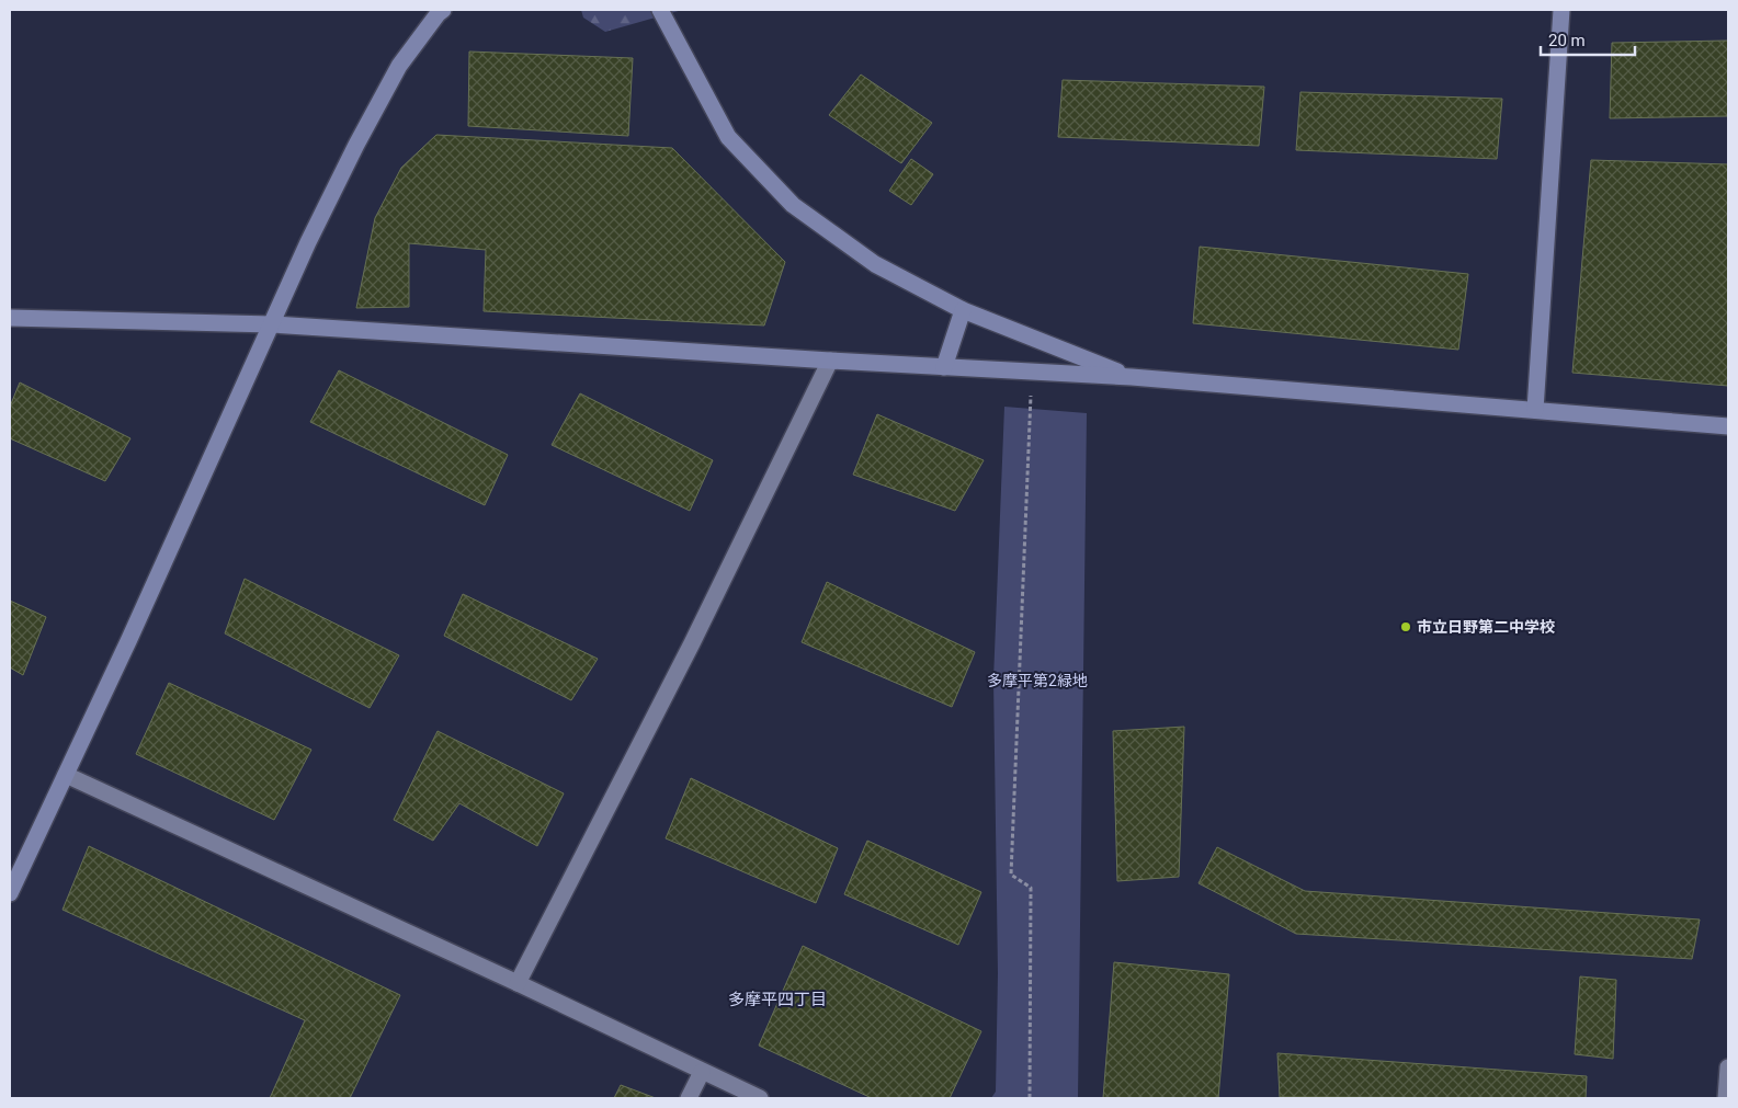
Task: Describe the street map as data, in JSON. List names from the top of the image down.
{
  "districts": ["多摩平四丁目"],
  "parks": ["多摩平第2緑地"],
  "places": ["市立日野第二中学校"],
  "scale_bar": "20 m"
}
